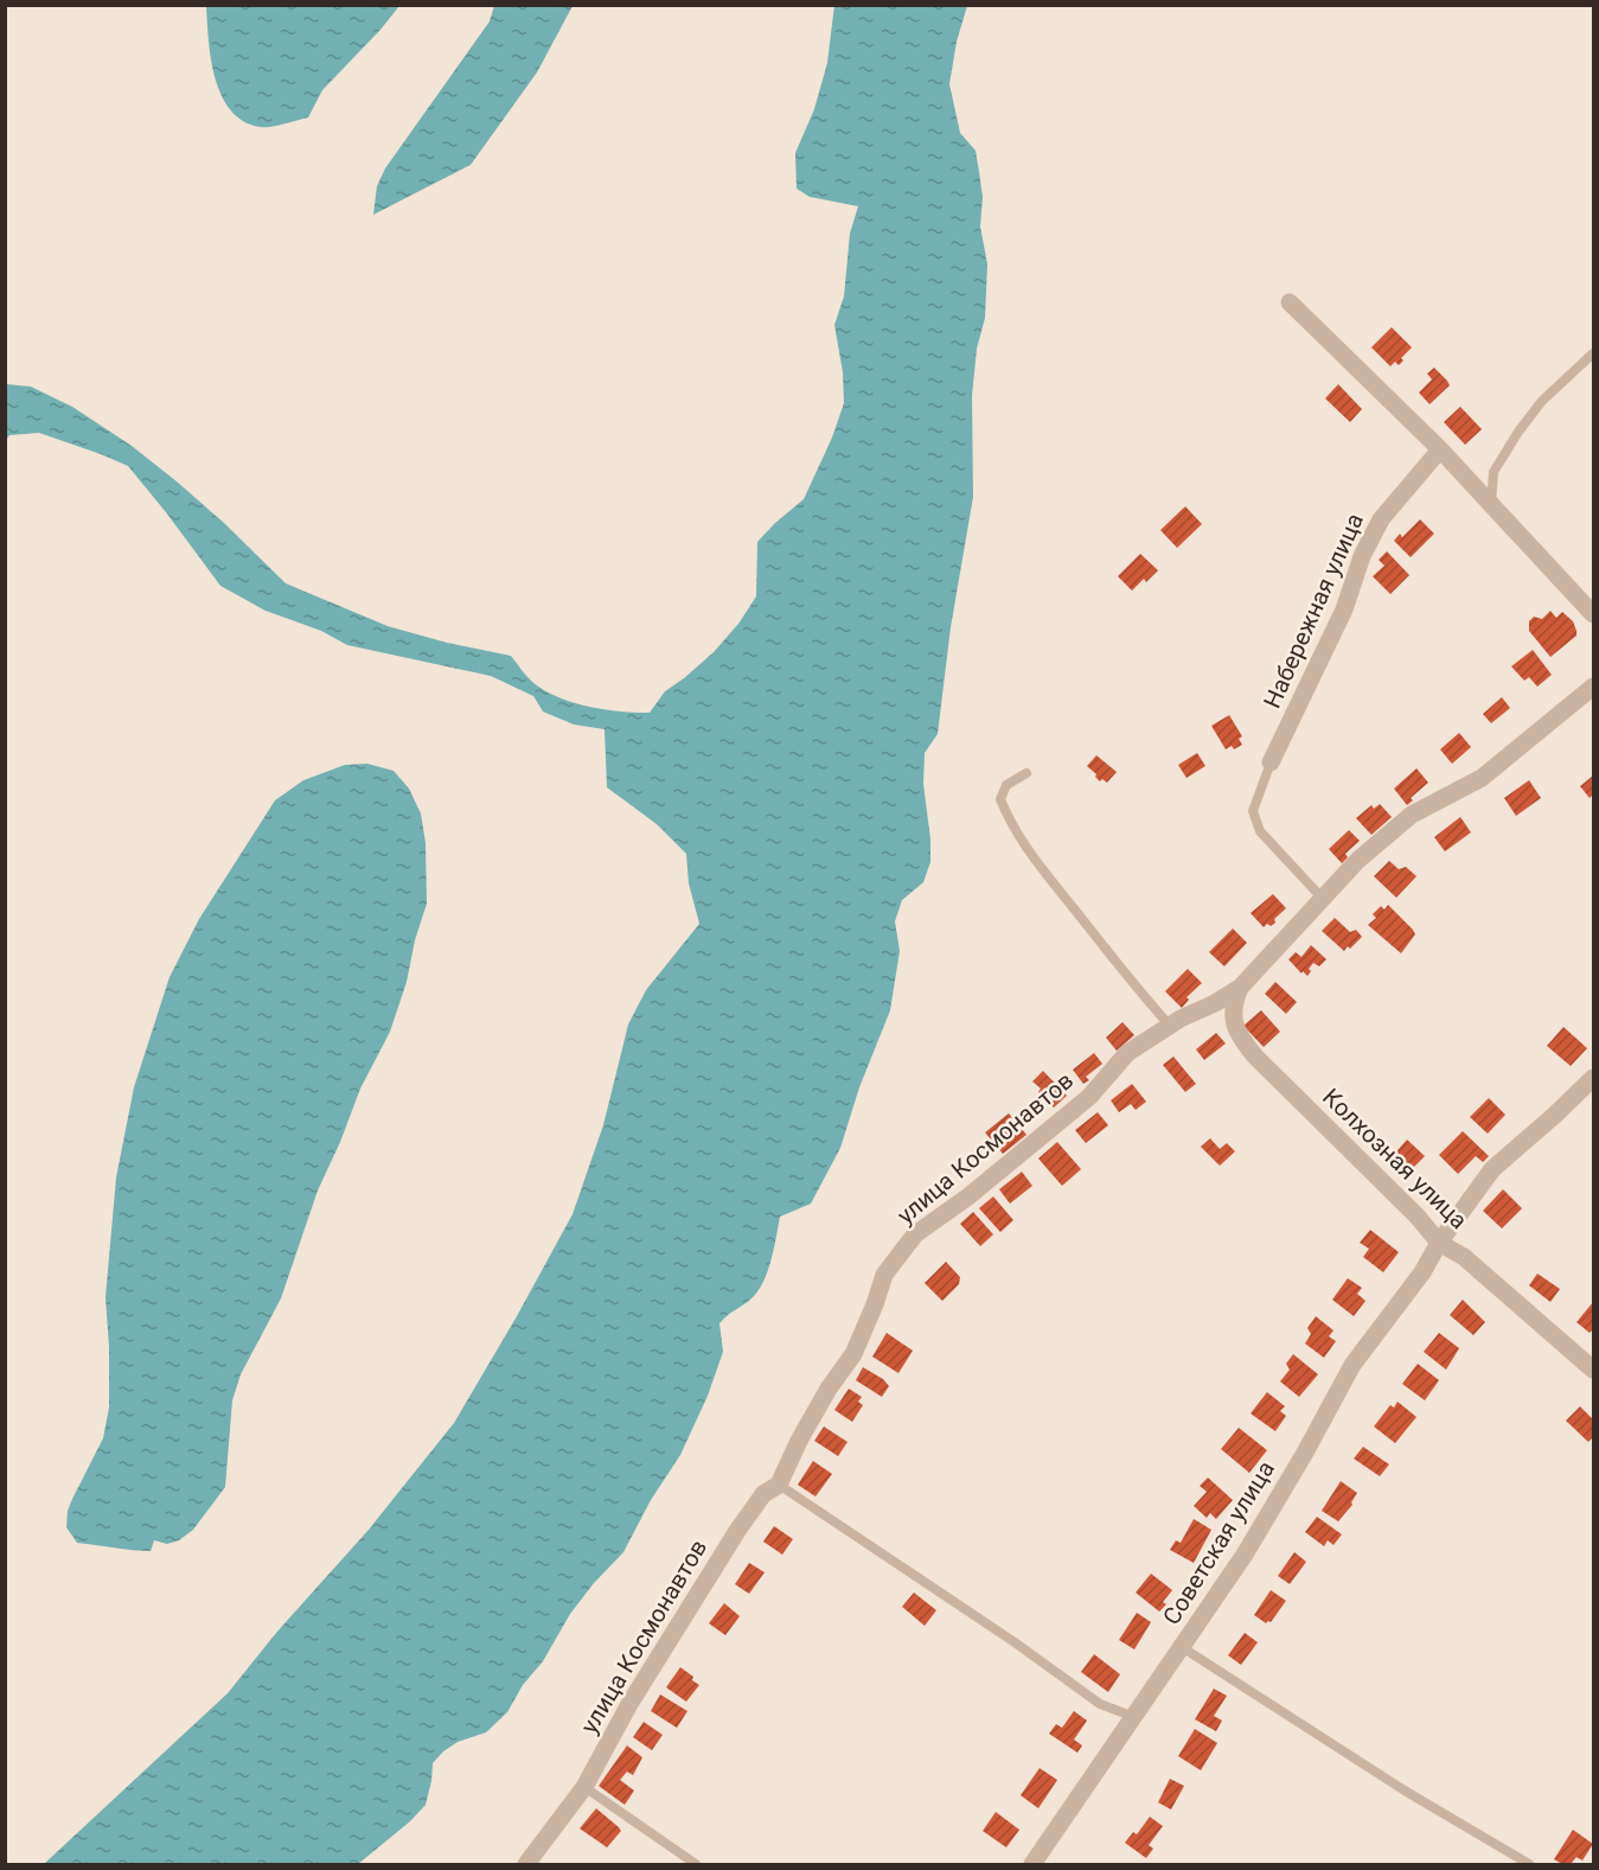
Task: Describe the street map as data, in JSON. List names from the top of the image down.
{
  "streets": {
    "street": [
      "Набережная улица",
      "улица Космонавтов",
      "Колхозная улица",
      "Советская улица"
    ]
  },
  "crossings": [
    ["улица Космонавтов", "Колхозная улица"],
    ["Колхозная улица", "Советская улица"]
  ]
}
